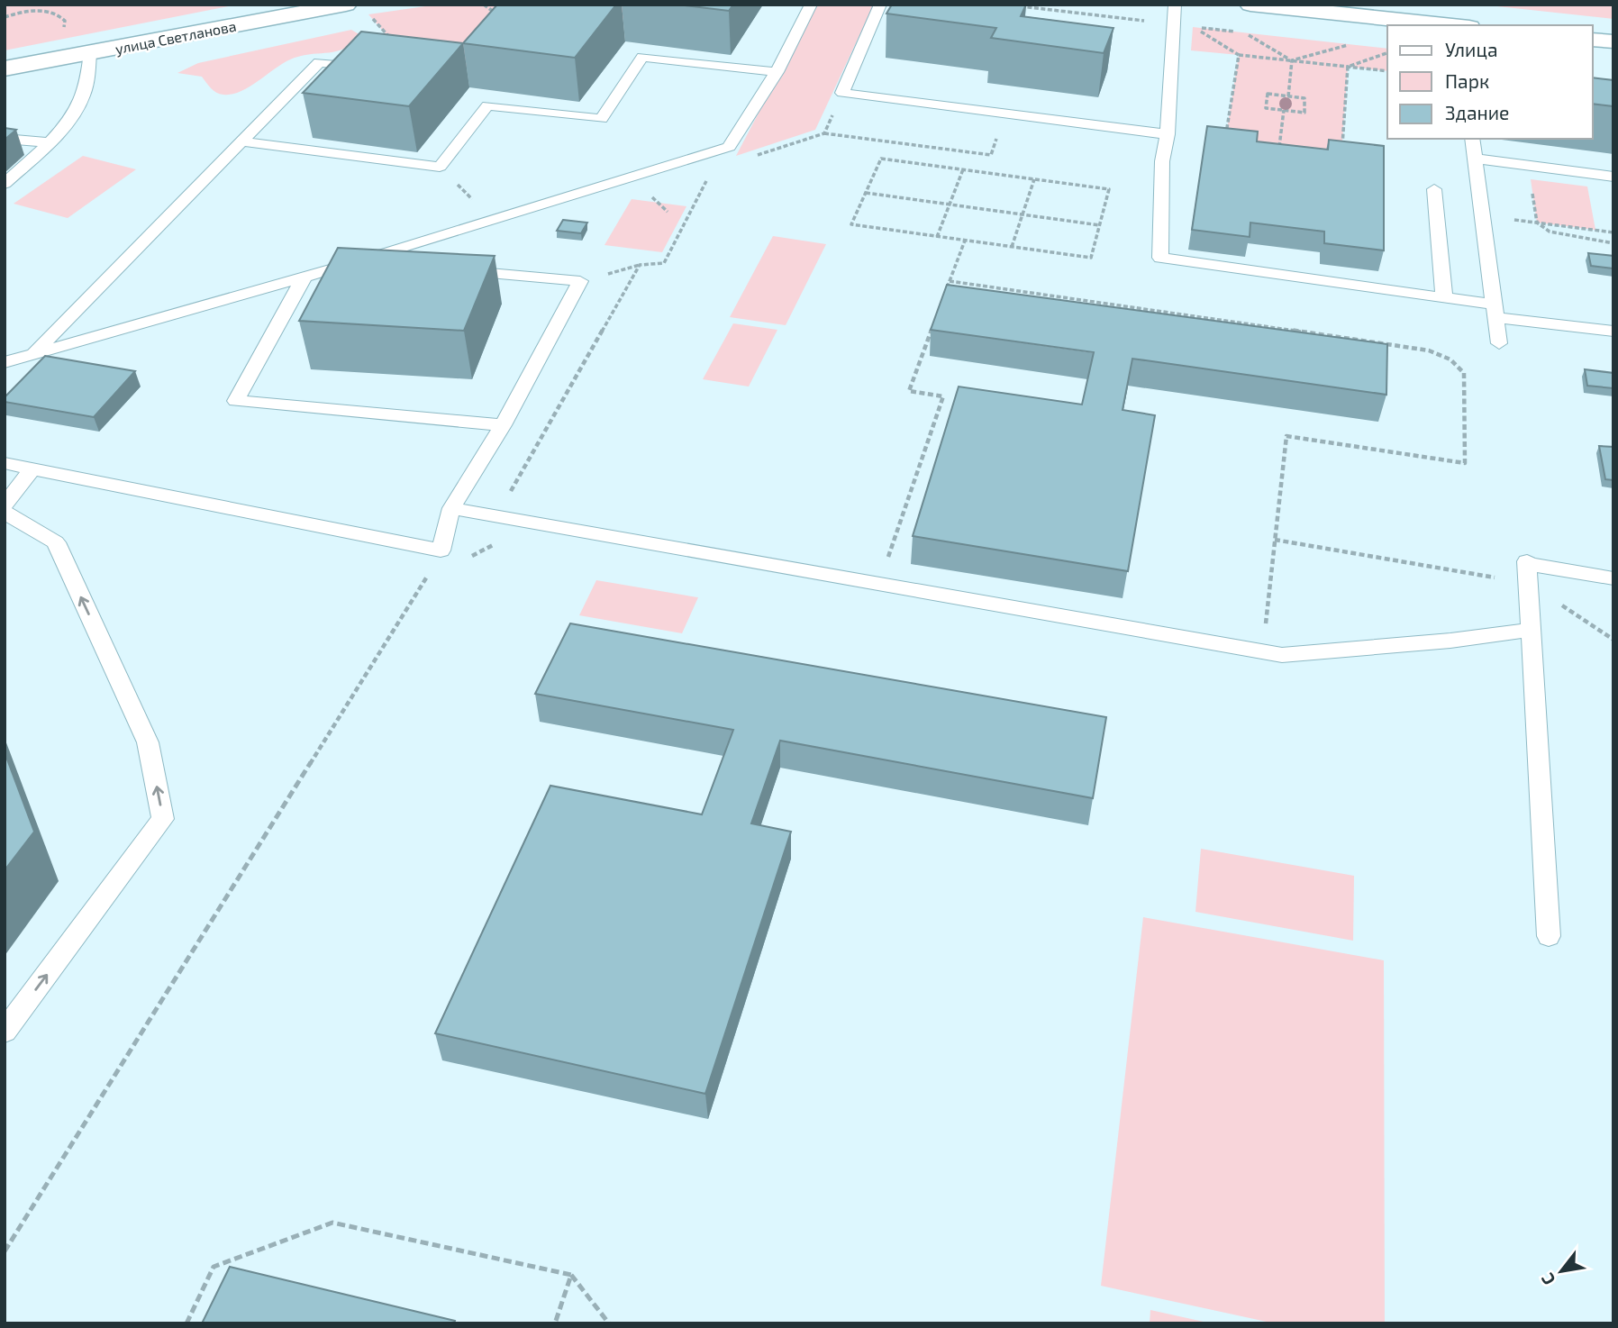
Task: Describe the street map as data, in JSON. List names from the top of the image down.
{
  "streets": {
    "street": ["улица Светланова"]
  },
  "legend": ["Улица", "Парк", "Здание"],
  "north": "bottom left"
}
